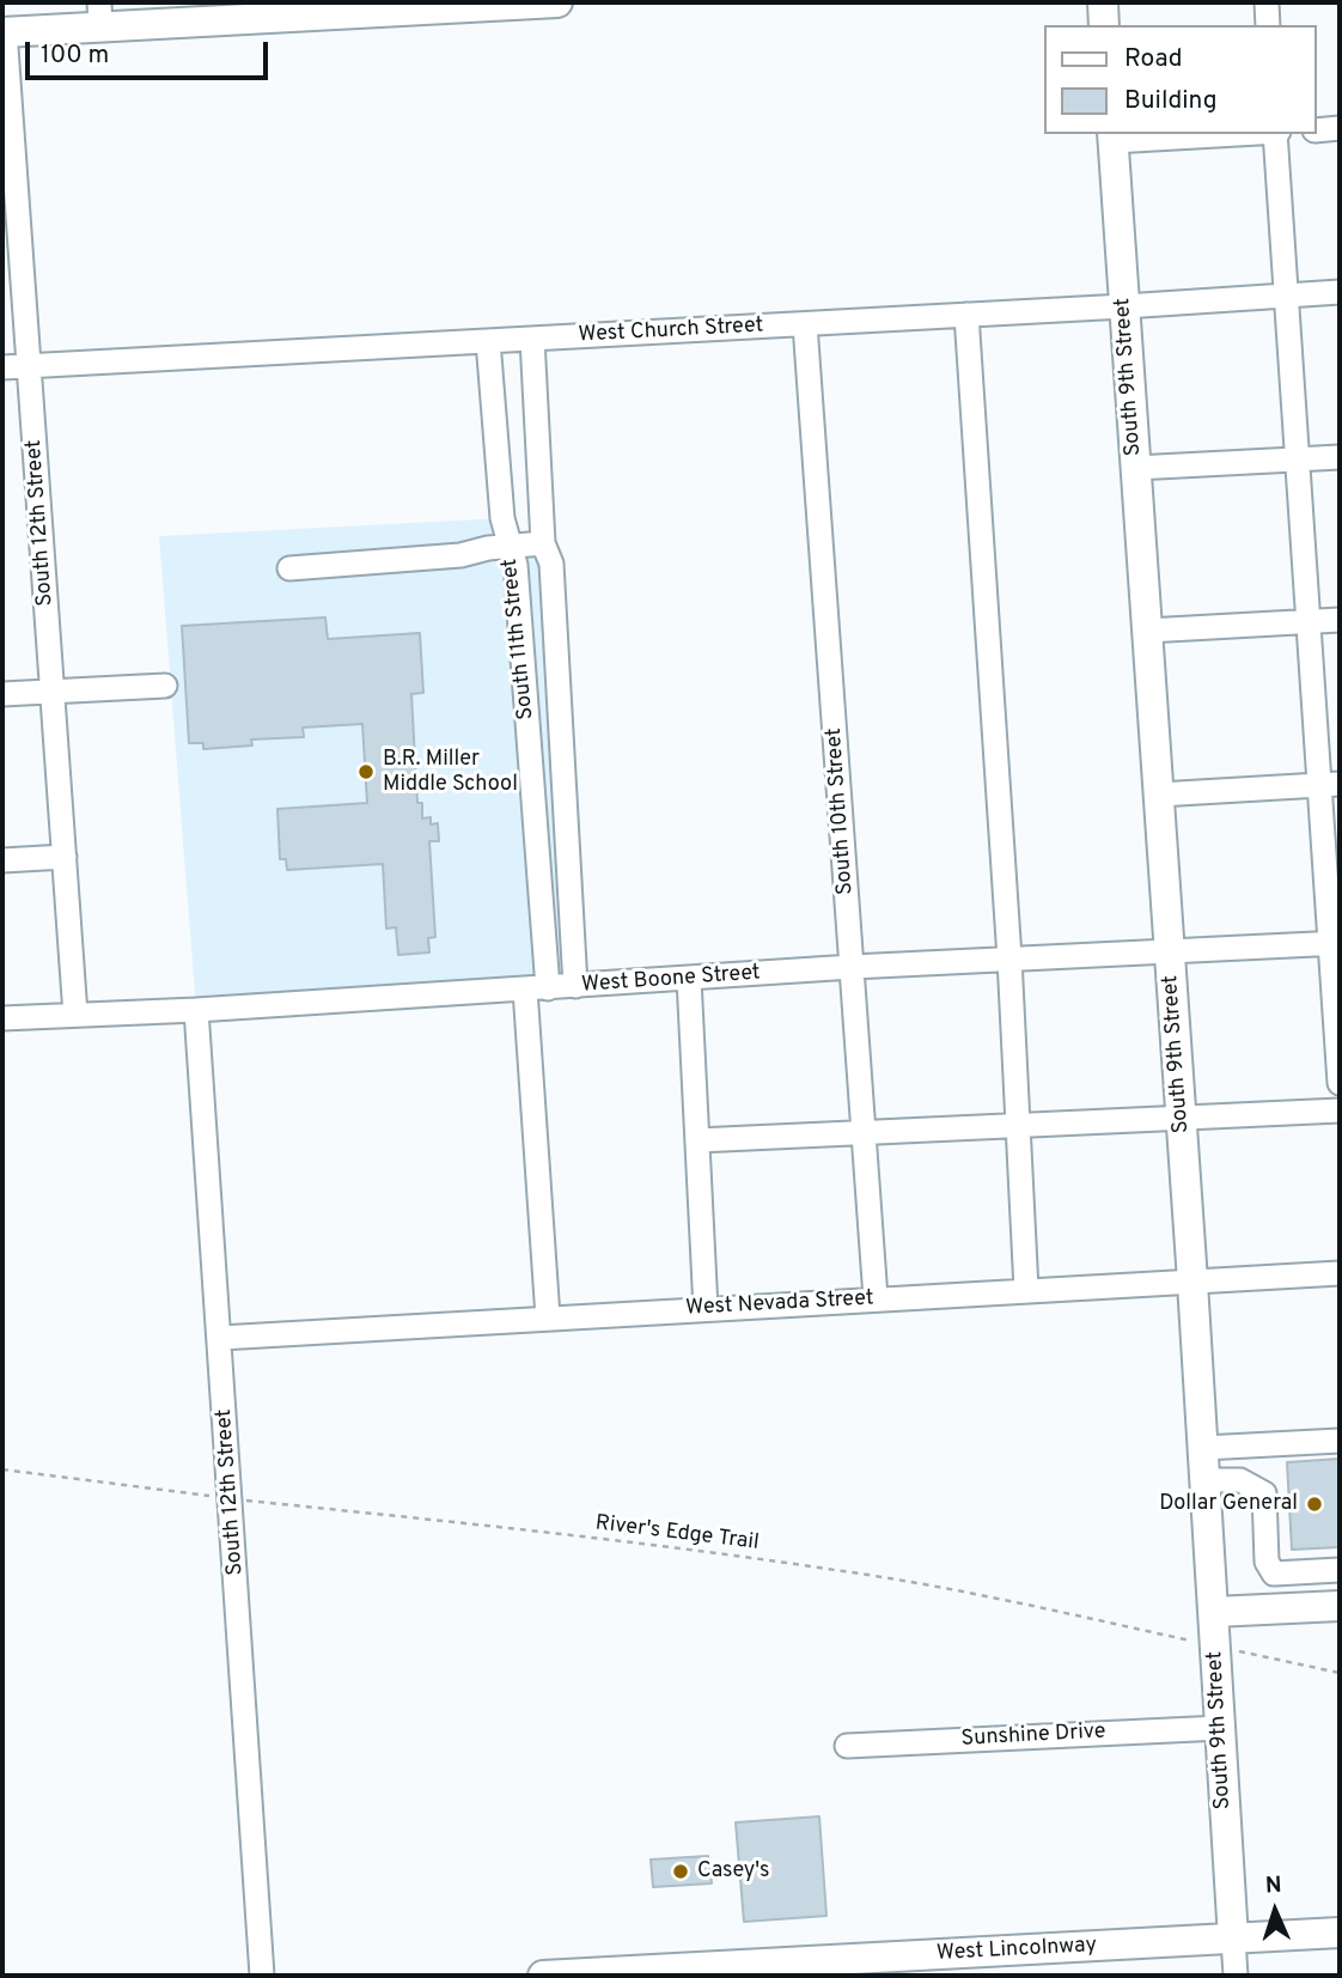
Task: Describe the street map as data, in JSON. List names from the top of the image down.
{
  "streets": {
    "main road": ["South 9th Street", "West Lincolnway"],
    "street": [
      "West Church Street",
      "South 12th Street",
      "South 11th Street",
      "South 10th Street",
      "West Boone Street",
      "West Nevada Street",
      "Sunshine Drive"
    ],
    "path": ["River's Edge Trail"]
  },
  "crossings": [
    ["West Church Street", "South 9th Street"],
    ["West Church Street", "South 12th Street"],
    ["West Church Street", "South 11th Street"],
    ["West Church Street", "South 10th Street"],
    ["South 9th Street", "West Boone Street"],
    ["South 9th Street", "West Nevada Street"],
    ["South 9th Street", "River's Edge Trail"],
    ["South 9th Street", "Sunshine Drive"],
    ["South 9th Street", "West Lincolnway"],
    ["South 12th Street", "West Boone Street"],
    ["South 12th Street", "West Nevada Street"],
    ["South 12th Street", "River's Edge Trail"],
    ["South 11th Street", "West Boone Street"],
    ["South 11th Street", "West Nevada Street"],
    ["South 10th Street", "West Boone Street"],
    ["South 10th Street", "West Nevada Street"]
  ],
  "places": ["B.R. Miller Middle School", "Dollar General", "Casey's"],
  "legend": ["Road", "Building"],
  "scale_bar": "100 m",
  "north": "top"
}
